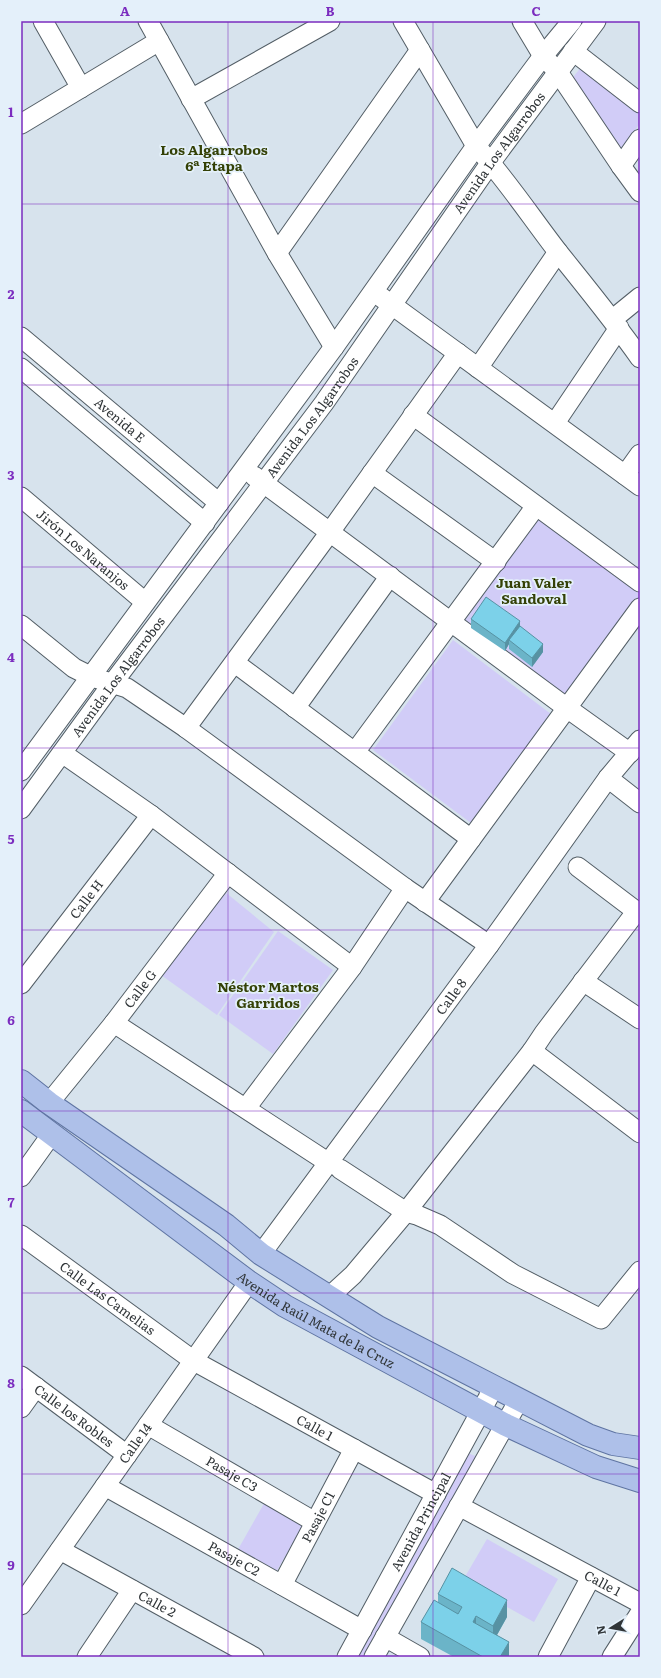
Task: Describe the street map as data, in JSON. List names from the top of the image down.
{
  "streets": {
    "main road": ["Avenida Raúl Mata de la Cruz"],
    "street": [
      "Avenida Los Algarrobos",
      "Avenida E",
      "Jirón Los Naranjos",
      "Calle H",
      "Calle G",
      "Calle 8",
      "Calle Las Camelias",
      "Calle los Robles",
      "Calle 1",
      "Calle 14",
      "Pasaje C3",
      "Pasaje C1",
      "Avenida Principal",
      "Pasaje C2",
      "Calle 2"
    ]
  },
  "crossings": [
    ["Avenida Los Algarrobos", "Avenida E"],
    ["Avenida Los Algarrobos", "Jirón Los Naranjos"],
    ["Calle G", "Avenida Raúl Mata de la Cruz"],
    ["Calle 8", "Avenida Raúl Mata de la Cruz"],
    ["Calle Las Camelias", "Calle 1"],
    ["Calle Las Camelias", "Calle 14"],
    ["Avenida Raúl Mata de la Cruz", "Calle 14"],
    ["Avenida Raúl Mata de la Cruz", "Avenida Principal"],
    ["Calle los Robles", "Calle 14"],
    ["Calle 1", "Calle 14"],
    ["Calle 1", "Pasaje C1"],
    ["Calle 1", "Avenida Principal"],
    ["Calle 14", "Pasaje C3"],
    ["Calle 14", "Pasaje C2"],
    ["Calle 14", "Calle 2"],
    ["Pasaje C3", "Pasaje C1"],
    ["Pasaje C1", "Pasaje C2"],
    ["Avenida Principal", "Pasaje C2"]
  ],
  "districts": ["Los Algarrobos 6ª Etapa", "Juan Valer Sandoval", "Néstor Martos Garridos"],
  "north": "left",
  "grid": {
    "columns": ["A", "B", "C"],
    "rows": [
      "1",
      "2",
      "3",
      "4",
      "5",
      "6",
      "7",
      "8",
      "9"
    ]
  }
}
